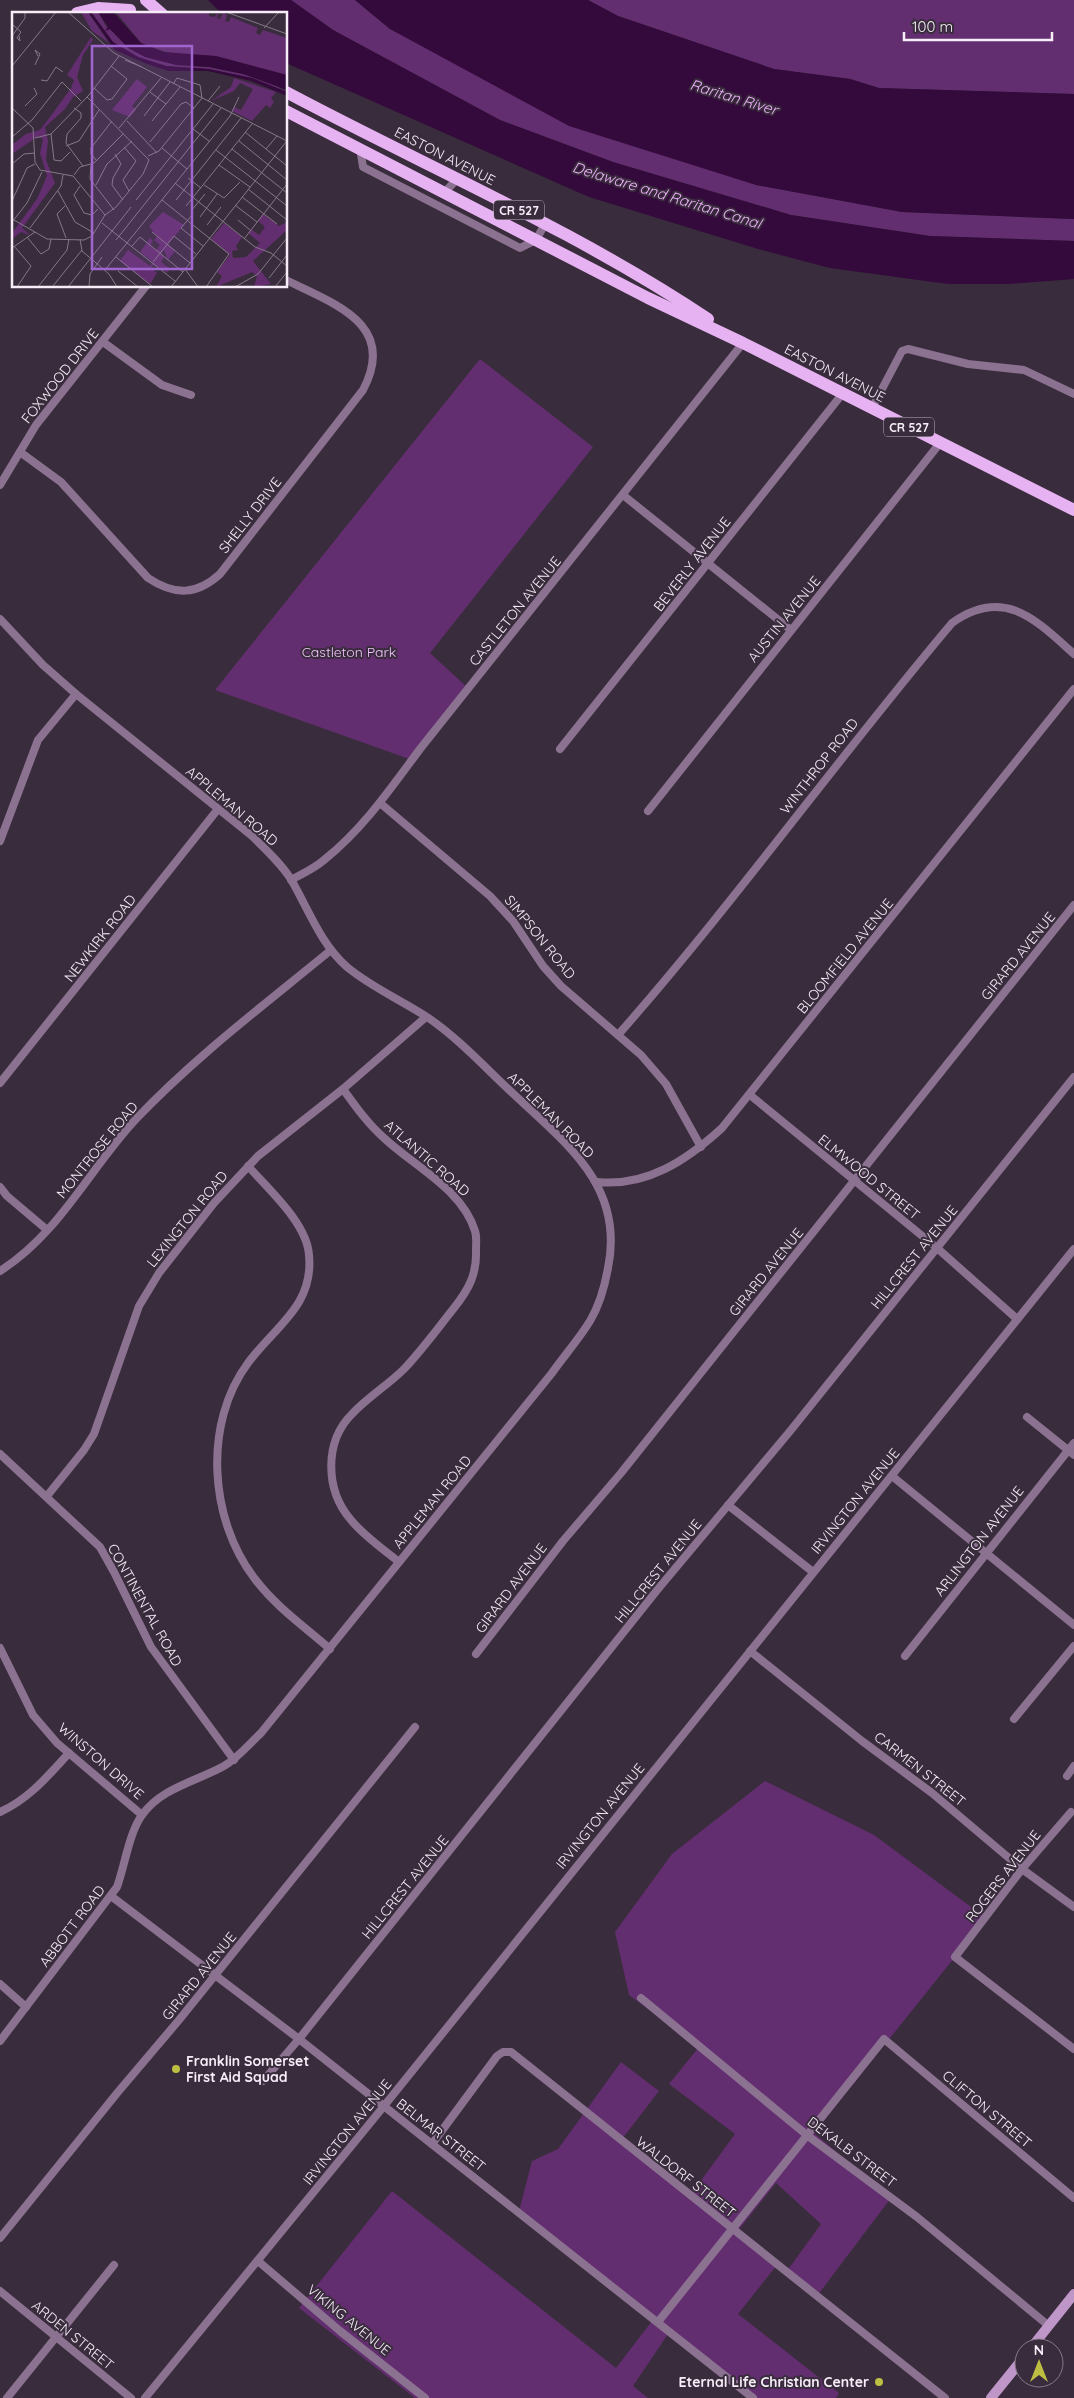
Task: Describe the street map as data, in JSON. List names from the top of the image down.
{
  "streets": {
    "main road": ["EASTON AVENUE", "CR 527"],
    "street": [
      "FOXWOOD DRIVE",
      "SHELLY DRIVE",
      "BEVERLY AVENUE",
      "CASTLETON AVENUE",
      "AUSTIN AVENUE",
      "WINTHROP ROAD",
      "APPLEMAN ROAD",
      "SIMPSON ROAD",
      "NEWKIRK ROAD",
      "BLOOMFIELD AVENUE",
      "GIRARD AVENUE",
      "MONTROSE ROAD",
      "ATLANTIC ROAD",
      "ELMWOOD STREET",
      "LEXINGTON ROAD",
      "HILLCREST AVENUE",
      "IRVINGTON AVENUE",
      "ARLINGTON AVENUE",
      "CONTINENTAL ROAD",
      "WINSTON DRIVE",
      "CARMEN STREET",
      "ROGERS AVENUE",
      "ABBOTT ROAD",
      "CLIFTON STREET",
      "BELMAR STREET",
      "DEKALB STREET",
      "WALDORF STREET",
      "VIKING AVENUE",
      "ARDEN STREET"
    ]
  },
  "crossings": [
    ["EASTON AVENUE", "BEVERLY AVENUE"],
    ["EASTON AVENUE", "CASTLETON AVENUE"],
    ["EASTON AVENUE", "AUSTIN AVENUE"],
    ["FOXWOOD DRIVE", "SHELLY DRIVE"],
    ["CASTLETON AVENUE", "APPLEMAN ROAD"],
    ["CASTLETON AVENUE", "SIMPSON ROAD"],
    ["WINTHROP ROAD", "SIMPSON ROAD"],
    ["APPLEMAN ROAD", "NEWKIRK ROAD"],
    ["APPLEMAN ROAD", "BLOOMFIELD AVENUE"],
    ["APPLEMAN ROAD", "MONTROSE ROAD"],
    ["APPLEMAN ROAD", "ATLANTIC ROAD"],
    ["APPLEMAN ROAD", "LEXINGTON ROAD"],
    ["APPLEMAN ROAD", "CONTINENTAL ROAD"],
    ["APPLEMAN ROAD", "WINSTON DRIVE"],
    ["APPLEMAN ROAD", "ABBOTT ROAD"],
    ["SIMPSON ROAD", "BLOOMFIELD AVENUE"],
    ["BLOOMFIELD AVENUE", "ELMWOOD STREET"],
    ["GIRARD AVENUE", "ELMWOOD STREET"],
    ["GIRARD AVENUE", "BELMAR STREET"],
    ["ATLANTIC ROAD", "LEXINGTON ROAD"],
    ["ELMWOOD STREET", "HILLCREST AVENUE"],
    ["ELMWOOD STREET", "IRVINGTON AVENUE"],
    ["LEXINGTON ROAD", "CONTINENTAL ROAD"],
    ["HILLCREST AVENUE", "BELMAR STREET"],
    ["IRVINGTON AVENUE", "CARMEN STREET"],
    ["IRVINGTON AVENUE", "BELMAR STREET"],
    ["IRVINGTON AVENUE", "VIKING AVENUE"],
    ["WINSTON DRIVE", "ABBOTT ROAD"],
    ["CARMEN STREET", "ROGERS AVENUE"],
    ["ABBOTT ROAD", "BELMAR STREET"],
    ["CLIFTON STREET", "DEKALB STREET"],
    ["BELMAR STREET", "WALDORF STREET"]
  ],
  "water": ["Raritan River", "Delaware and Raritan Canal"],
  "parks": ["Castleton Park"],
  "places": ["Franklin Somerset First Aid Squad", "Eternal Life Christian Center"],
  "scale_bar": "100 m",
  "north": "top"
}
